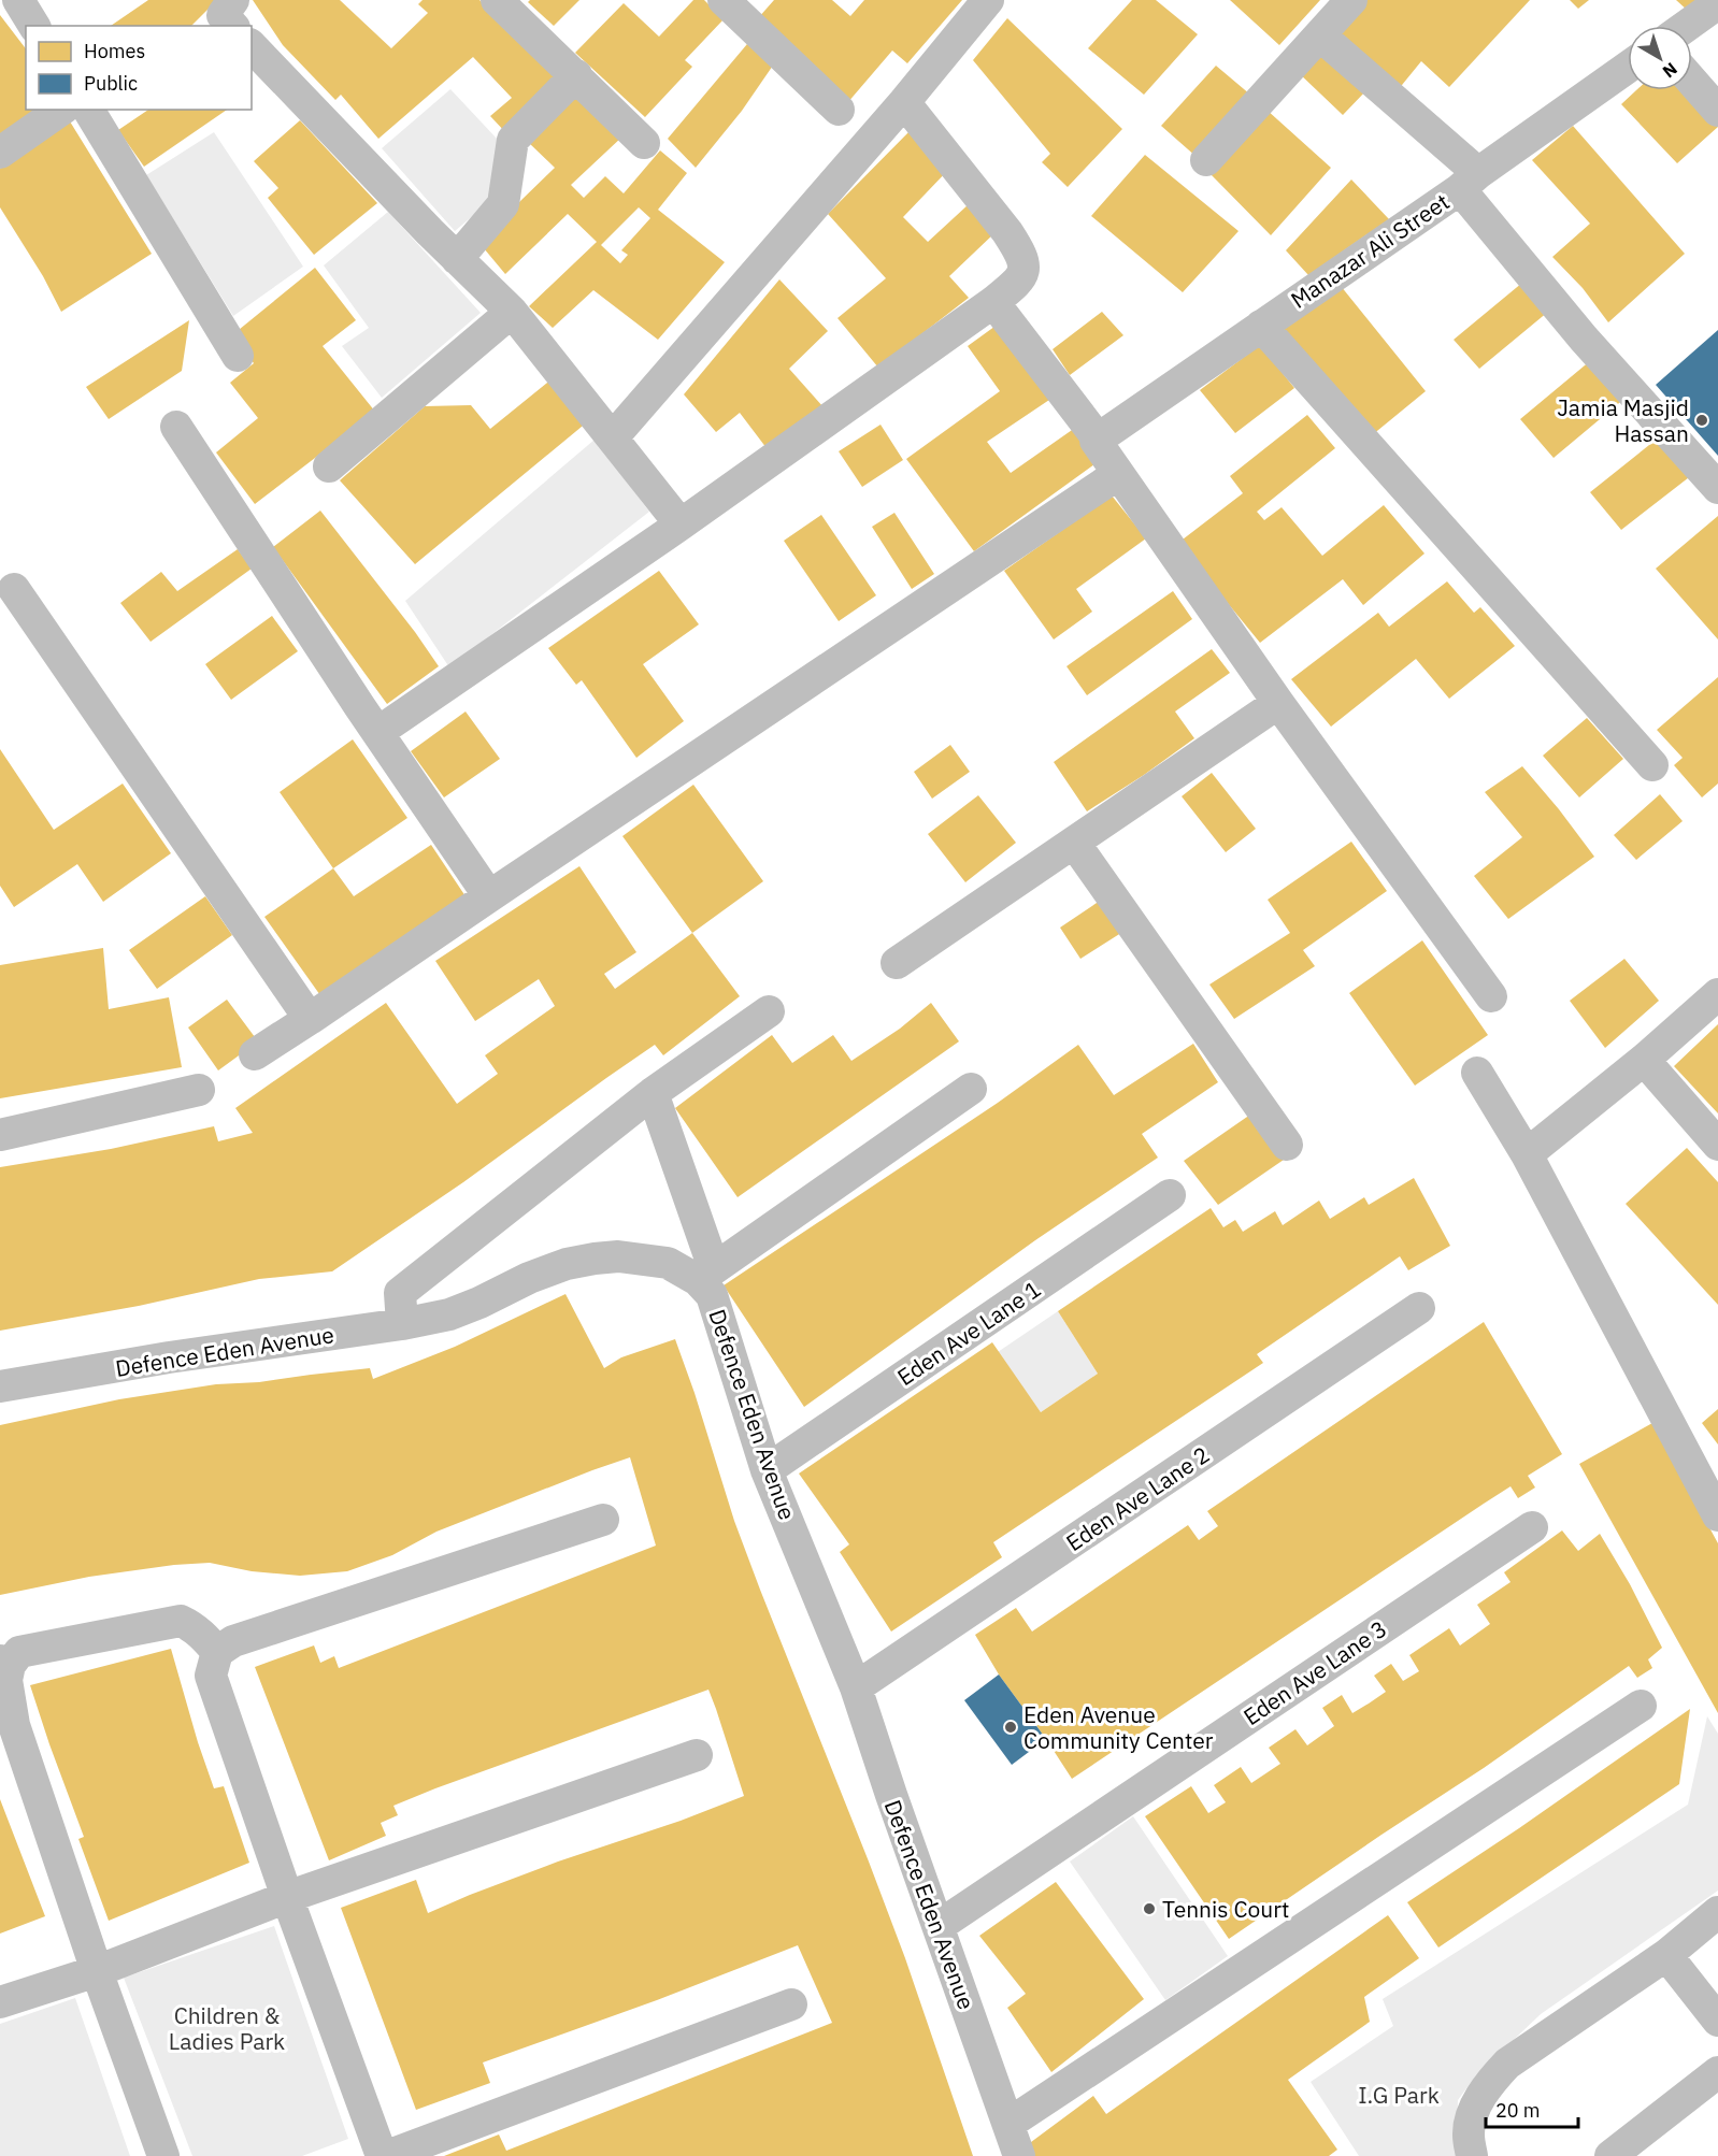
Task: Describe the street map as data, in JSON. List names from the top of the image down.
{
  "streets": {
    "street": [
      "Manazar Ali Street",
      "Eden Ave Lane 1",
      "Defence Eden Avenue",
      "Eden Ave Lane 2",
      "Eden Ave Lane 3"
    ]
  },
  "crossings": [
    ["Eden Ave Lane 1", "Defence Eden Avenue"],
    ["Defence Eden Avenue", "Eden Ave Lane 2"],
    ["Defence Eden Avenue", "Eden Ave Lane 3"]
  ],
  "parks": ["Children & Ladies Park", "I.G Park"],
  "places": ["Jamia Masjid Hassan", "Eden Avenue Community Center", "Tennis Court"],
  "legend": ["Homes", "Public"],
  "scale_bar": "20 m",
  "north": "bottom right"
}
